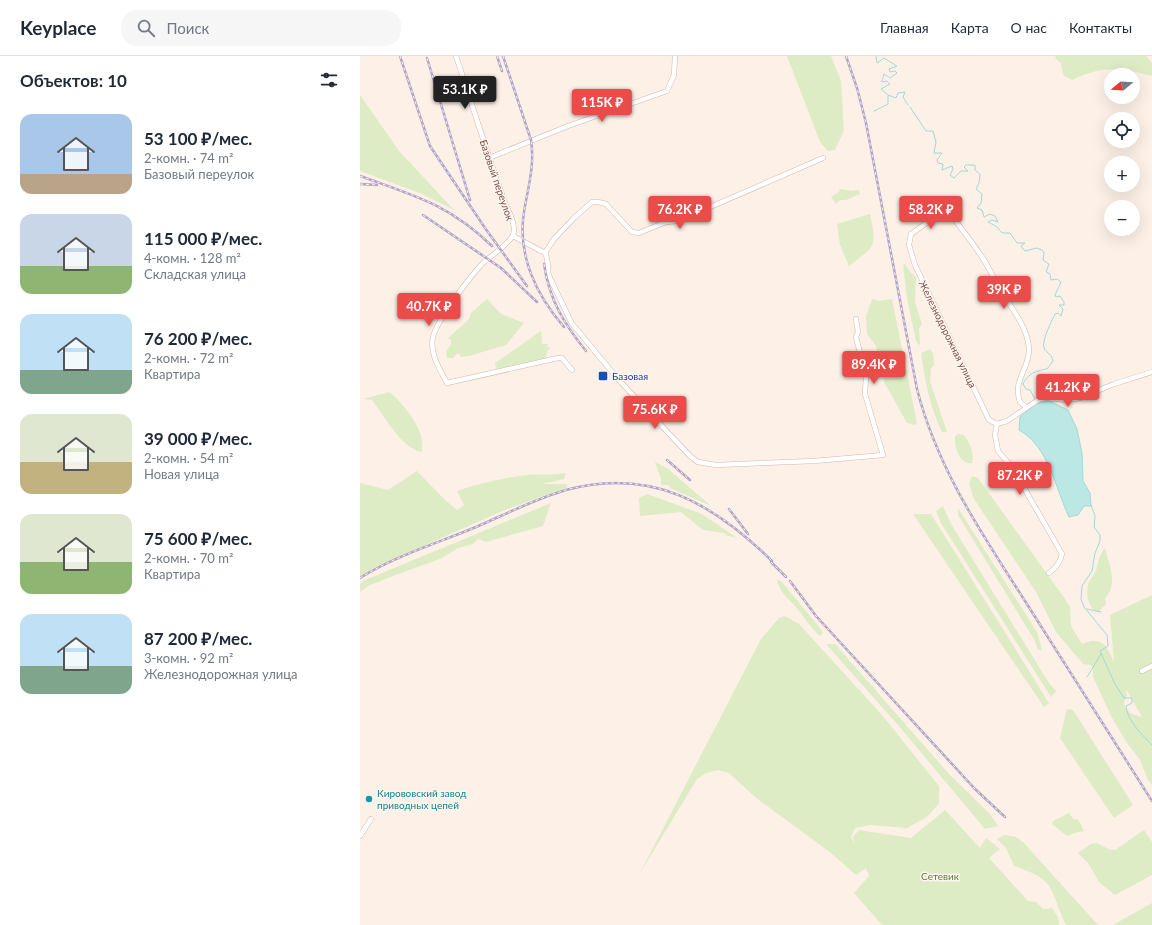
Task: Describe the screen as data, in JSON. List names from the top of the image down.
{
  "streets": {
    "street": ["Базовый переулок", "Железнодорожная улица"]
  },
  "parks": ["Сетевик"],
  "places": {
    "transit": ["Базовая"],
    "other": ["Кирововский завод приводных цепей"]
  },
  "north": "left",
  "page": {
    "header": "Keyplace",
    "search": "Поиск",
    "nav": [
      "Главная",
      "Карта",
      "О нас",
      "Контакты"
    ],
    "heading": "Объектов: 10",
    "map_buttons": ["+", "−"],
    "price": [
      "53.1K ₽",
      "115K ₽",
      "76.2K ₽",
      "58.2K ₽",
      "39K ₽",
      "40.7K ₽",
      "89.4K ₽",
      "41.2K ₽",
      "75.6K ₽",
      "87.2K ₽"
    ],
    "list": [
      {
        "name": "53 100 ₽/мес.",
        "note": "2-комн. · 74 m² · Базовый переулок"
      },
      {
        "name": "115 000 ₽/мес.",
        "note": "4-комн. · 128 m² · Складская улица"
      },
      {
        "name": "76 200 ₽/мес.",
        "note": "2-комн. · 72 m² · Квартира"
      },
      {
        "name": "39 000 ₽/мес.",
        "note": "2-комн. · 54 m² · Новая улица"
      },
      {
        "name": "75 600 ₽/мес.",
        "note": "2-комн. · 70 m² · Квартира"
      },
      {
        "name": "87 200 ₽/мес.",
        "note": "3-комн. · 92 m² · Железнодорожная улица"
      }
    ]
  }
}
